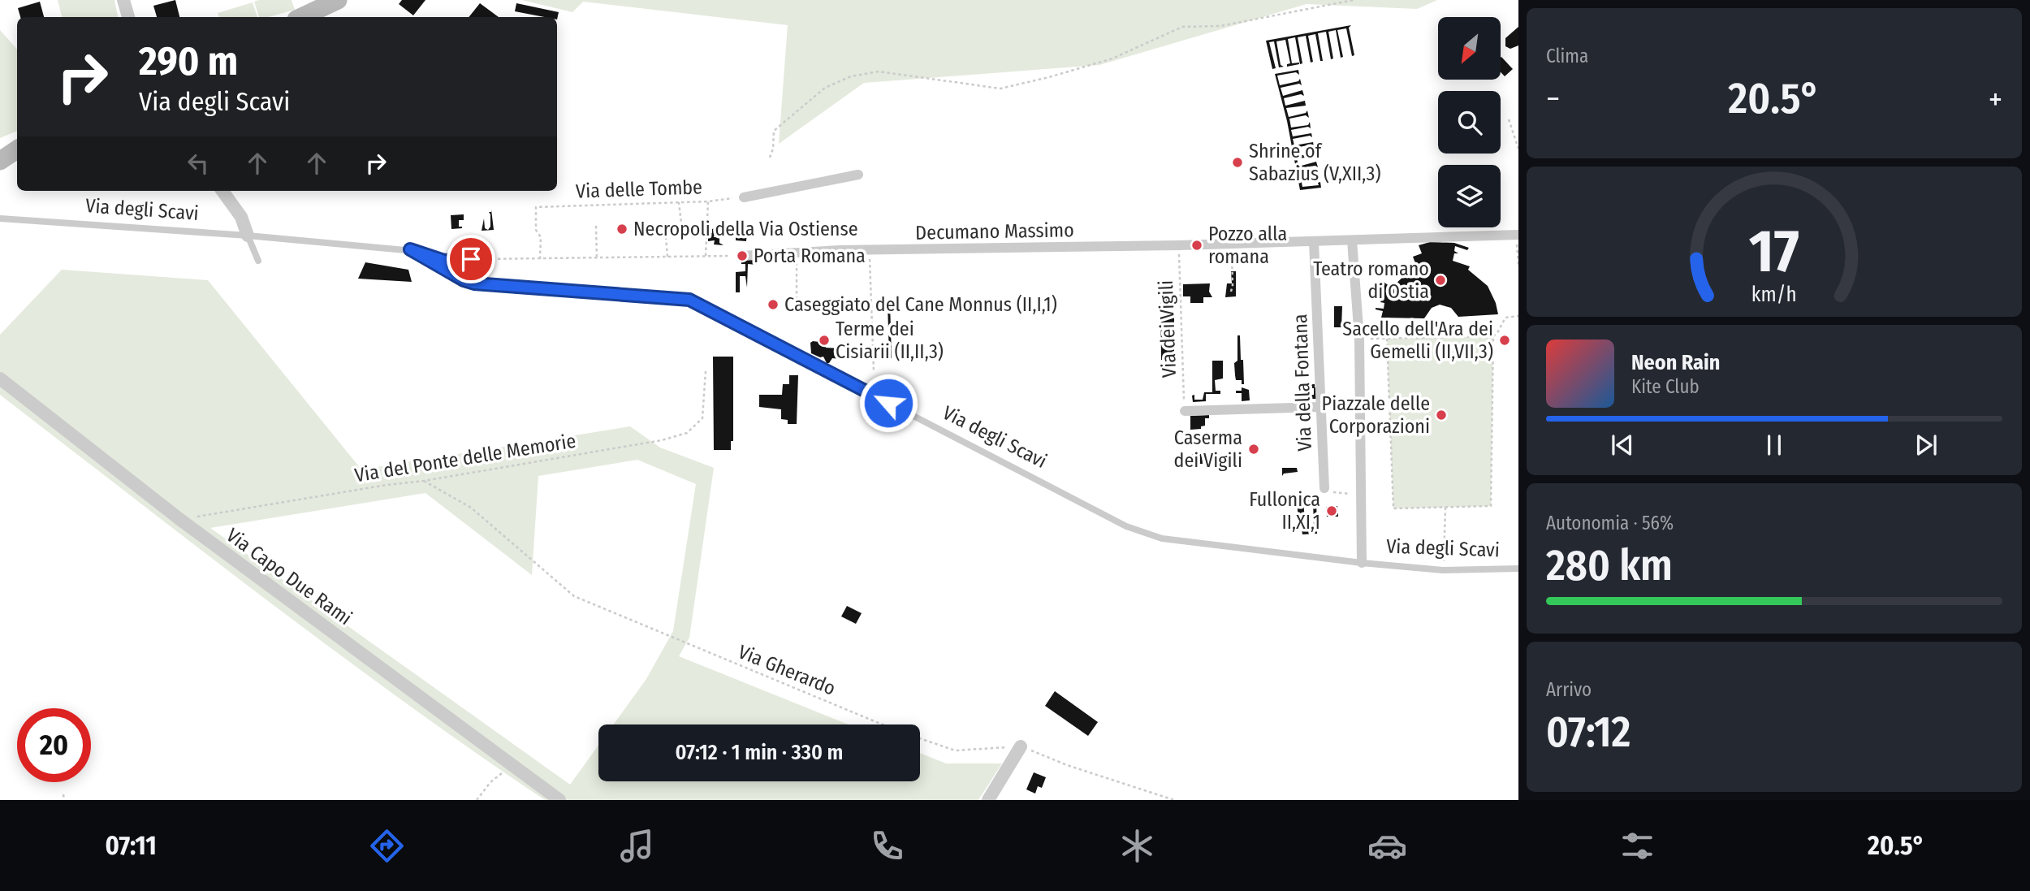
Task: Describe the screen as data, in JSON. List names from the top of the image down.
{
  "streets": {
    "street": [
      "Via degli Scavi",
      "Decumano Massimo",
      "Via della Fontana",
      "Via Capo Due Rami"
    ],
    "path": [
      "Via delle Tombe",
      "Via dei Vigili",
      "Via del Ponte delle Memorie",
      "Via Gherardo"
    ]
  },
  "crossings": [
    ["Decumano Massimo", "Via dei Vigili"],
    ["Decumano Massimo", "Via della Fontana"],
    ["Via del Ponte delle Memorie", "Via Capo Due Rami"],
    ["Via del Ponte delle Memorie", "Via Gherardo"]
  ],
  "places": [
    "Shrine of Sabazius (V,XII,3)",
    "Necropoli della Via Ostiense",
    "Pozzo alla romana",
    "Porta Romana",
    "Teatro romano di Ostia",
    "Caseggiato del Cane Monnus (II,I,1)",
    "Terme dei Cisiarii (II,II,3)",
    "Sacello dell'Ara dei Gemelli (II,VII,3)",
    "Piazzale delle Corporazioni",
    "Caserma dei Vigili",
    "Fullonica II,XI,1"
  ],
  "north": "bottom left",
  "page": {
    "tile": [
      "Clima",
      ["Autonomia · 56%", "280 km"],
      ["Arrivo", "07:12"]
    ],
    "turn": ["290 m", "Via degli Scavi"],
    "heat": ["−", "20.5°", "+"],
    "song": ["Neon Rain", "Kite Club"],
    "limit": "20",
    "trip": "07:12 · 1 min · 330 m",
    "tabs": ["07:11", "20.5°"],
    "gauge": ["17", "km/h"]
  }
}
